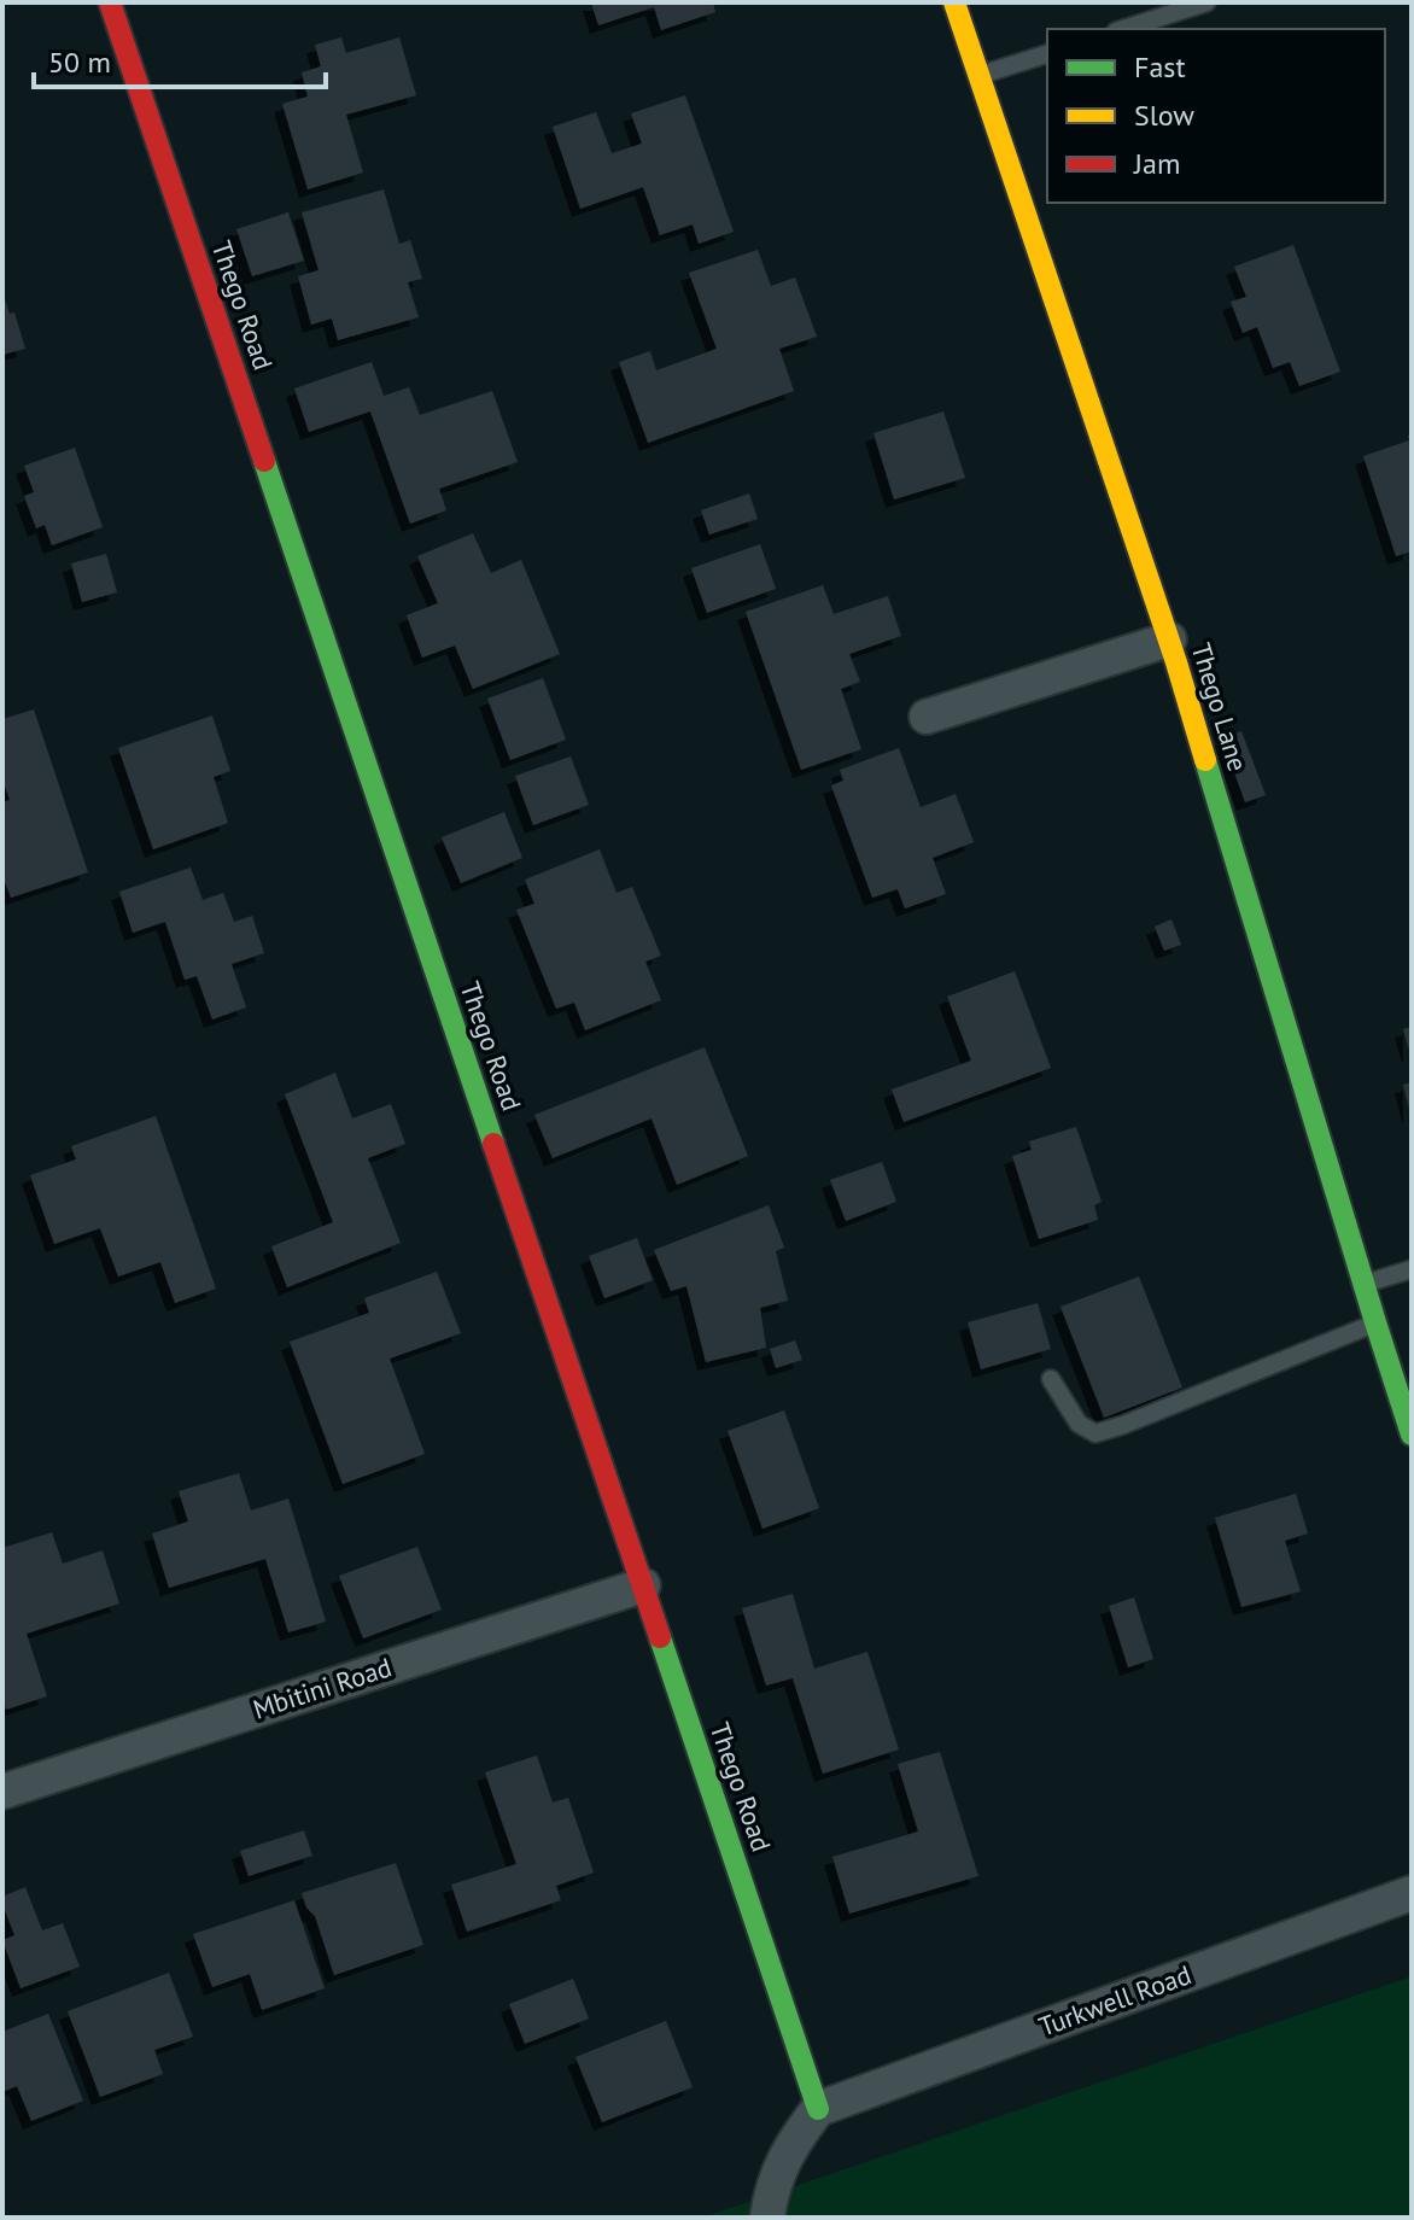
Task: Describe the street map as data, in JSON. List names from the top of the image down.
{
  "streets": {
    "street": [
      "Thego Road",
      "Thego Lane",
      "Mbitini Road",
      "Turkwell Road"
    ]
  },
  "crossings": [
    ["Thego Road", "Mbitini Road"],
    ["Thego Road", "Turkwell Road"]
  ],
  "legend": ["Fast", "Slow", "Jam"],
  "scale_bar": "50 m"
}
